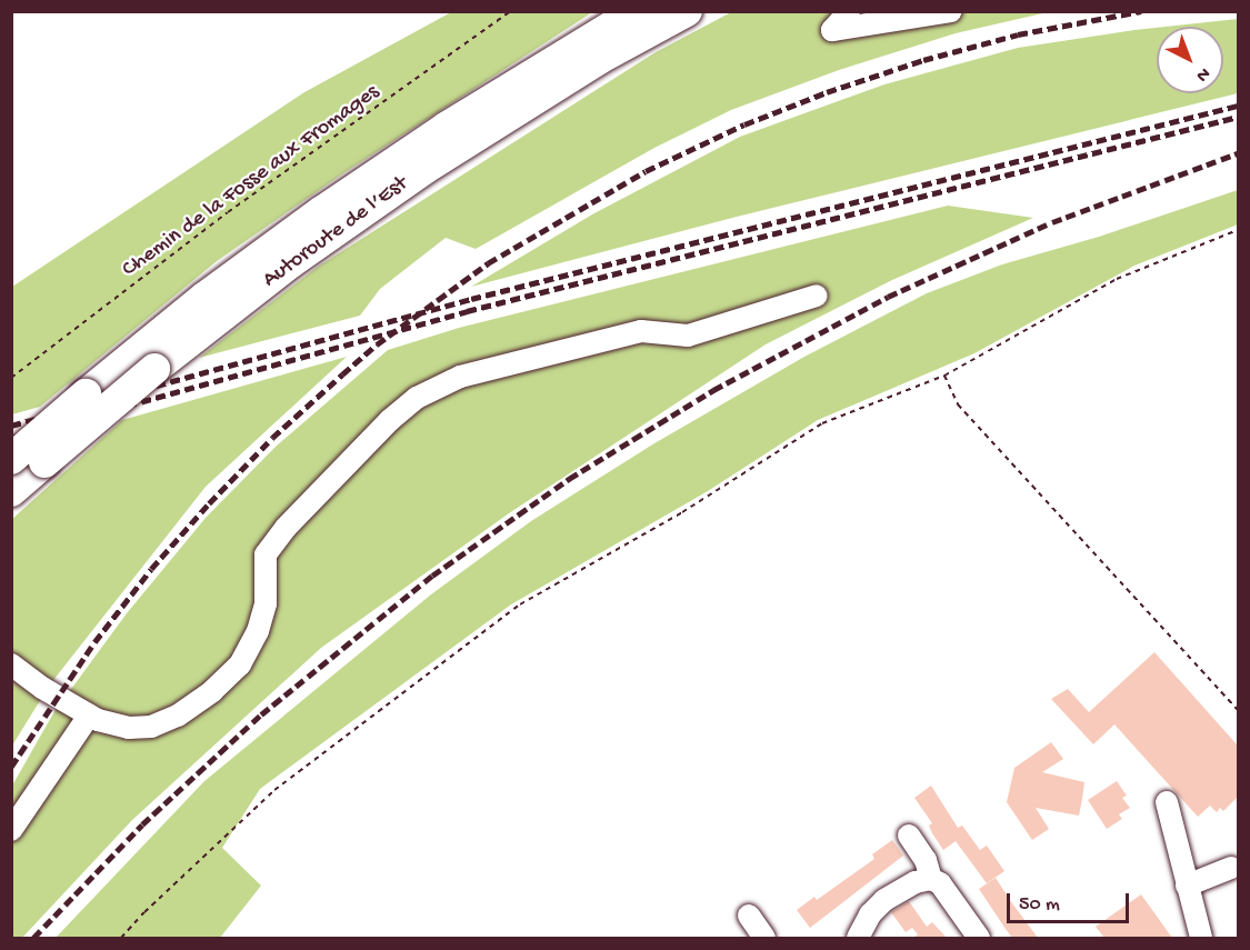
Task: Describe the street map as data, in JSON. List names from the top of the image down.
{
  "streets": {
    "highway": ["Autoroute de l’Est"],
    "path": ["Chemin de la Fosse aux Fromages"]
  },
  "scale_bar": "50 m",
  "north": "bottom right"
}
